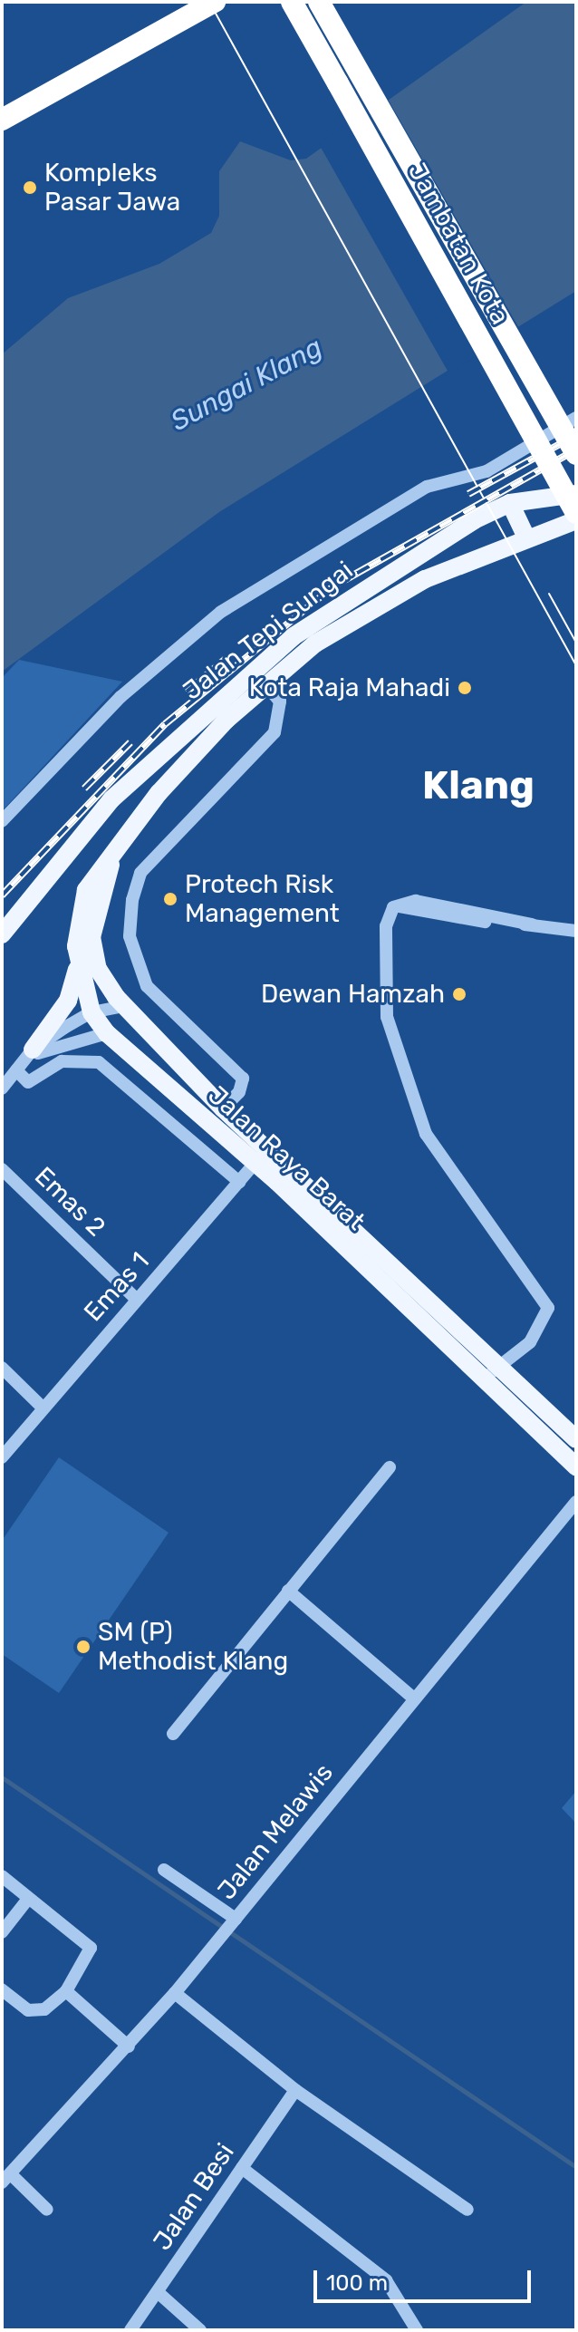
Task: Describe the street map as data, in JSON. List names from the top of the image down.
{
  "streets": {
    "highway": ["Jambatan Kota"],
    "main road": ["Jalan Tepi Sungai", "Jalan Raya Barat"],
    "street": [
      "Emas 2",
      "Emas 1",
      "Jalan Melawis",
      "Jalan Besi"
    ]
  },
  "crossings": [
    ["Jalan Raya Barat", "Emas 1"],
    ["Emas 2", "Emas 1"]
  ],
  "districts": ["Klang"],
  "water": ["Sungai Klang"],
  "places": [
    "Kompleks Pasar Jawa",
    "Kota Raja Mahadi",
    "Protech Risk Management",
    "Dewan Hamzah",
    "SM (P) Methodist Klang"
  ],
  "scale_bar": "100 m"
}
